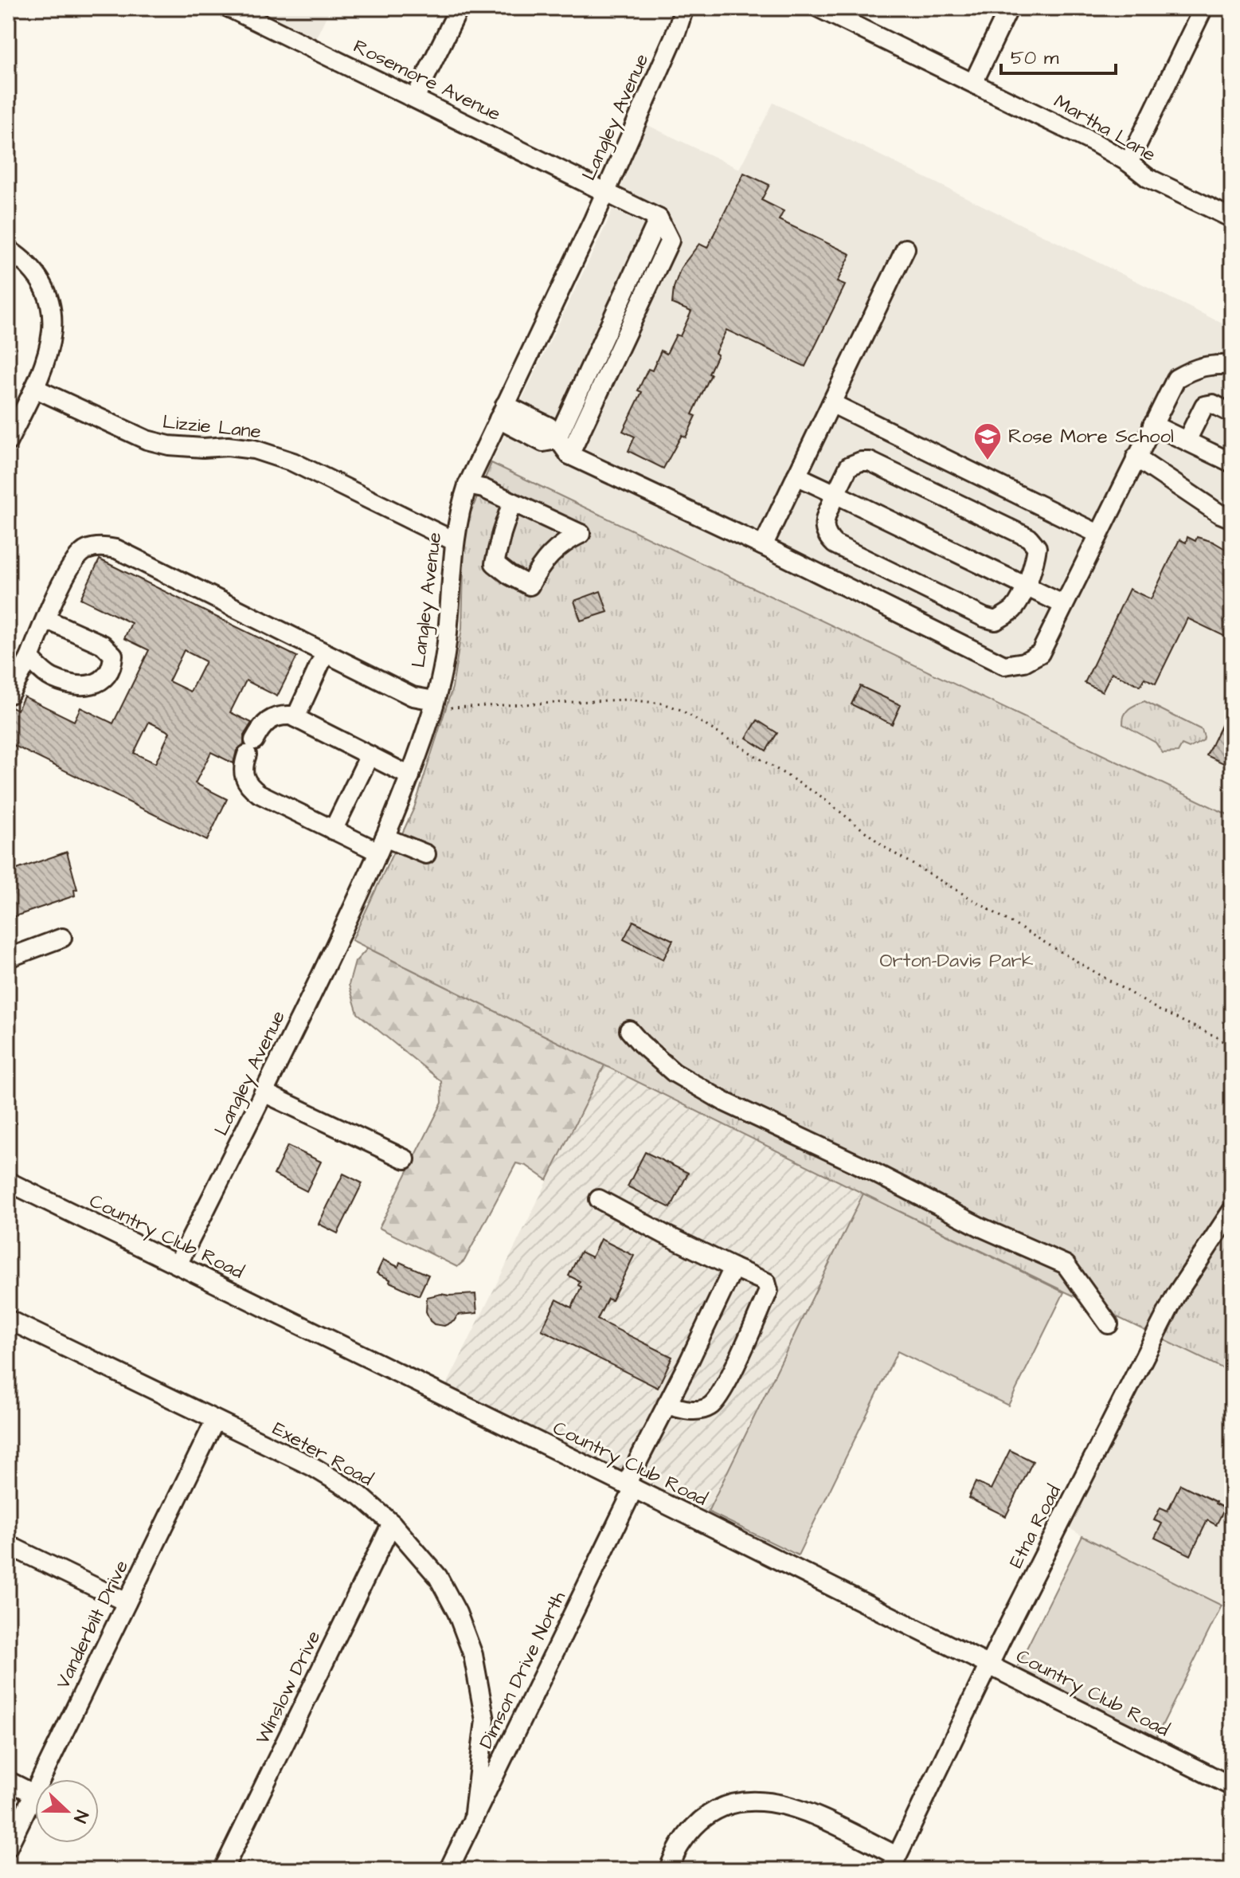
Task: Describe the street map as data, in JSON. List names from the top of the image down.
{
  "streets": {
    "street": [
      "Rosemore Avenue",
      "Langley Avenue",
      "Martha Lane",
      "Lizzie Lane",
      "Country Club Road",
      "Exeter Road",
      "Etna Road",
      "Vanderbilt Drive",
      "Dimson Drive North",
      "Winslow Drive"
    ]
  },
  "crossings": [
    ["Rosemore Avenue", "Langley Avenue"],
    ["Langley Avenue", "Lizzie Lane"],
    ["Langley Avenue", "Country Club Road"],
    ["Country Club Road", "Etna Road"],
    ["Country Club Road", "Dimson Drive North"],
    ["Exeter Road", "Vanderbilt Drive"],
    ["Exeter Road", "Dimson Drive North"],
    ["Exeter Road", "Winslow Drive"]
  ],
  "parks": ["Orton-Davis Park"],
  "places": {
    "school or university": ["Rose More School"]
  },
  "scale_bar": "50 m",
  "north": "right"
}
